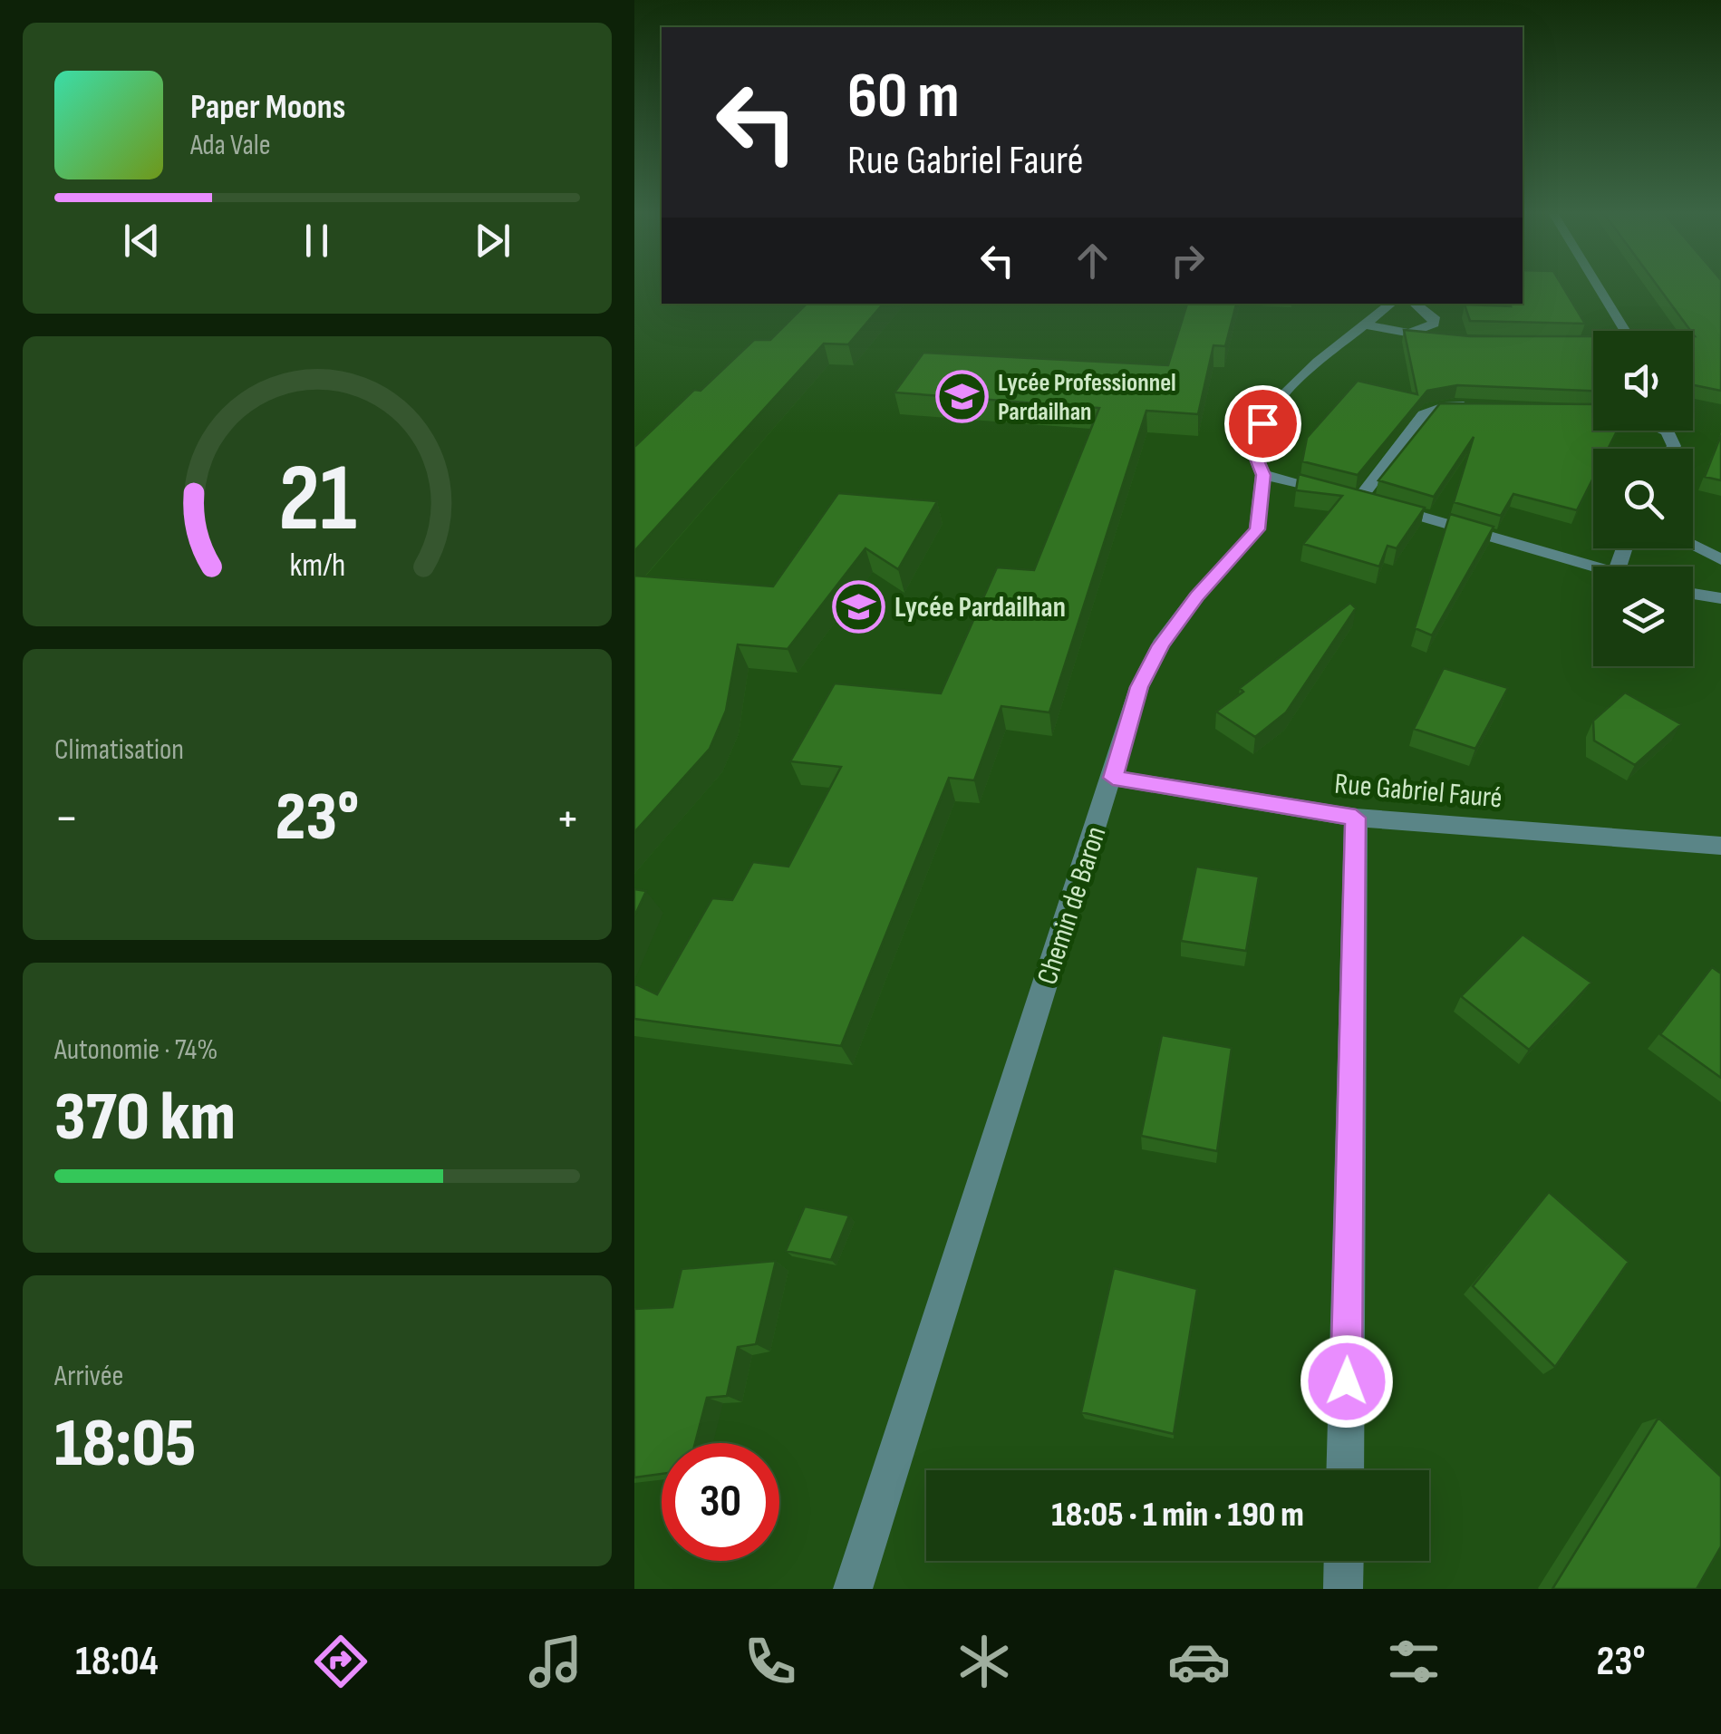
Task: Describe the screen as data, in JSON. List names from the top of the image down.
{
  "streets": {
    "street": ["Rue Gabriel Fauré", "Chemin de Baron"]
  },
  "crossings": [
    ["Rue Gabriel Fauré", "Chemin de Baron"]
  ],
  "places": {
    "school or university": ["Lycée Professionnel Pardailhan", "Lycée Pardailhan"]
  },
  "page": {
    "turn": ["60 m", "Rue Gabriel Fauré"],
    "song": ["Paper Moons", "Ada Vale"],
    "tile": [
      "Climatisation",
      ["Autonomie · 74%", "370 km"],
      ["Arrivée", "18:05"]
    ],
    "heat": ["−", "23°", "+"],
    "limit": "30",
    "trip": "18:05 · 1 min · 190 m",
    "tabs": ["18:04", "23°"],
    "gauge": ["21", "km/h"]
  }
}
